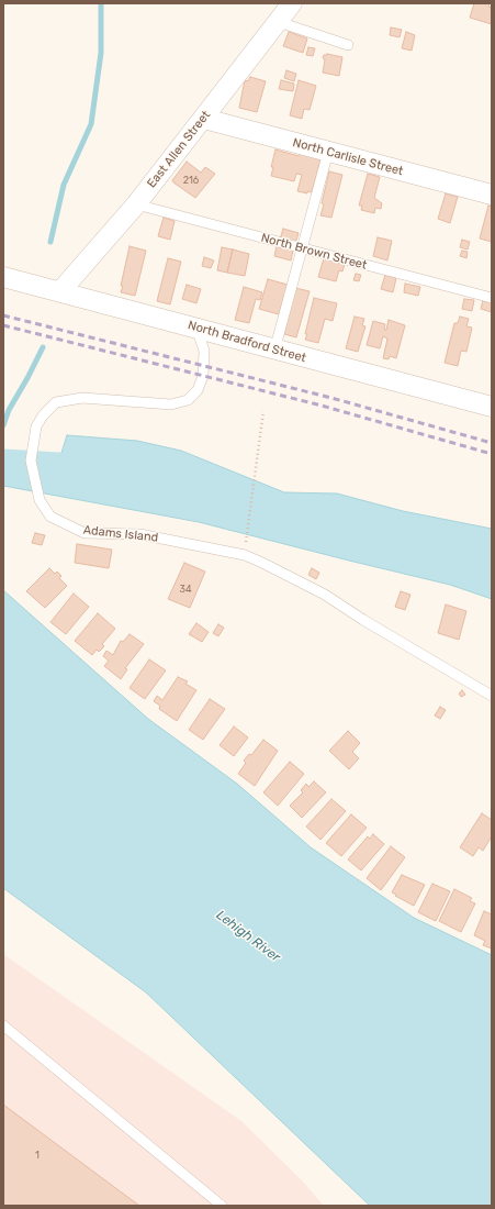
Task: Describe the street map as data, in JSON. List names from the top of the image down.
{
  "streets": {
    "street": ["East Allen Street", "North Carlisle Street", "North Bradford Street"],
    "lane": ["North Brown Street", "Adams Island"]
  },
  "crossings": [
    ["East Allen Street", "North Carlisle Street"],
    ["East Allen Street", "North Brown Street"],
    ["East Allen Street", "North Bradford Street"],
    ["North Bradford Street", "Adams Island"]
  ],
  "water": ["Lehigh River"],
  "house_numbers": ["216", "34", "1"]
}
